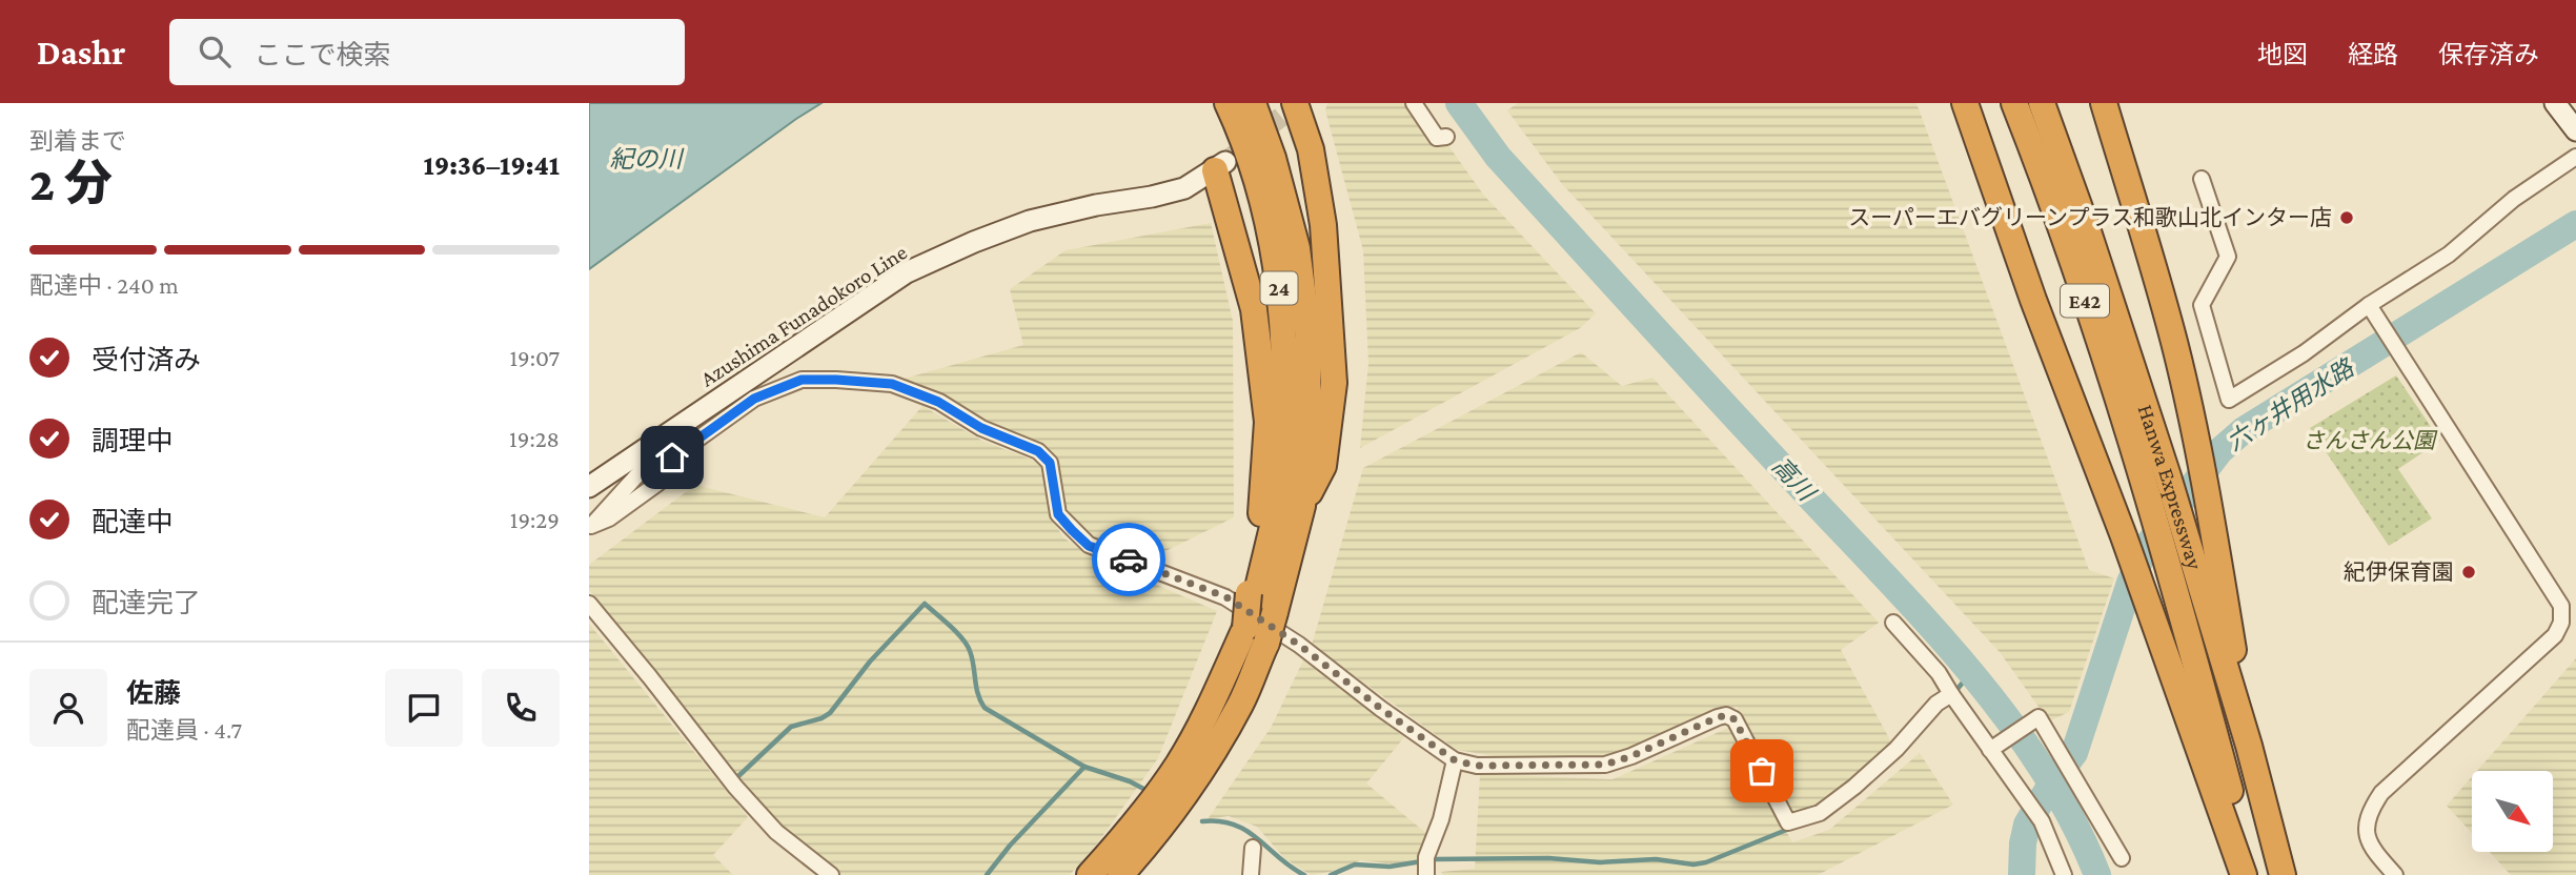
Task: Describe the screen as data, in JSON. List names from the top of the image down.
{
  "streets": {
    "highway": ["24", "E42", "Hanwa Expressway"],
    "main road": ["Azushima Funadokoro Line"]
  },
  "crossings": [
    ["24", "Azushima Funadokoro Line"]
  ],
  "water": ["紀の川", "六ヶ井用水路", "高川"],
  "parks": ["さんさん公園"],
  "places": ["スーパーエバグリーンプラス和歌山北インター店", "紀伊保育園"],
  "north": "bottom right",
  "page": {
    "header": "Dashr",
    "search": "ここで検索",
    "nav": ["地図", "経路", "保存済み"],
    "heading": ["2 分", "到着まで", "19:36–19:41"],
    "panel": ["佐藤", "配達員 · 4.7"],
    "bar": "配達中 · 240 m",
    "list": [
      ["受付済み", "19:07"],
      ["調理中", "19:28"],
      ["配達中", "19:29"],
      "配達完了"
    ]
  }
}
